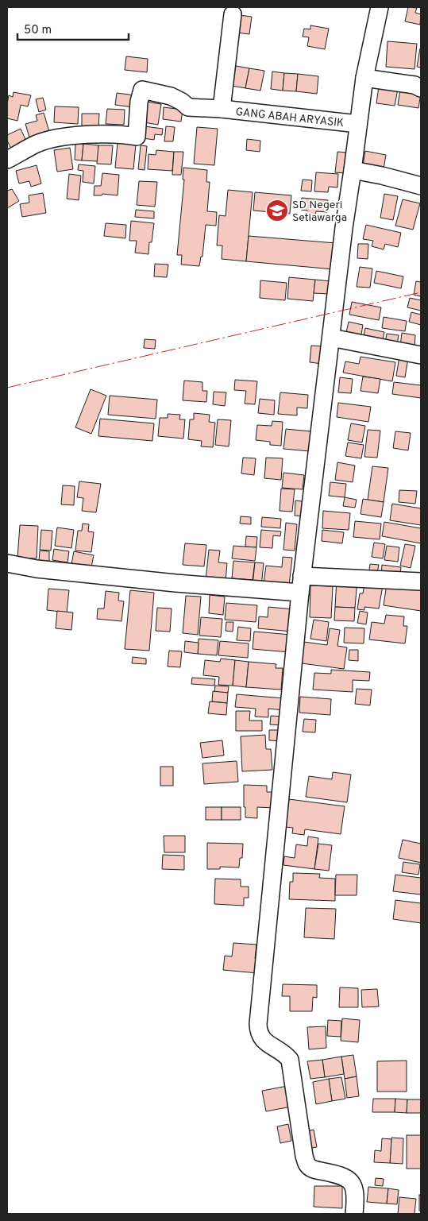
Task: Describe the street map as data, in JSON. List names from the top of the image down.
{
  "streets": {
    "street": ["GANG ABAH ARYASIK"]
  },
  "places": {
    "school or university": ["SD Negeri Setiawarga"]
  },
  "scale_bar": "50 m"
}
